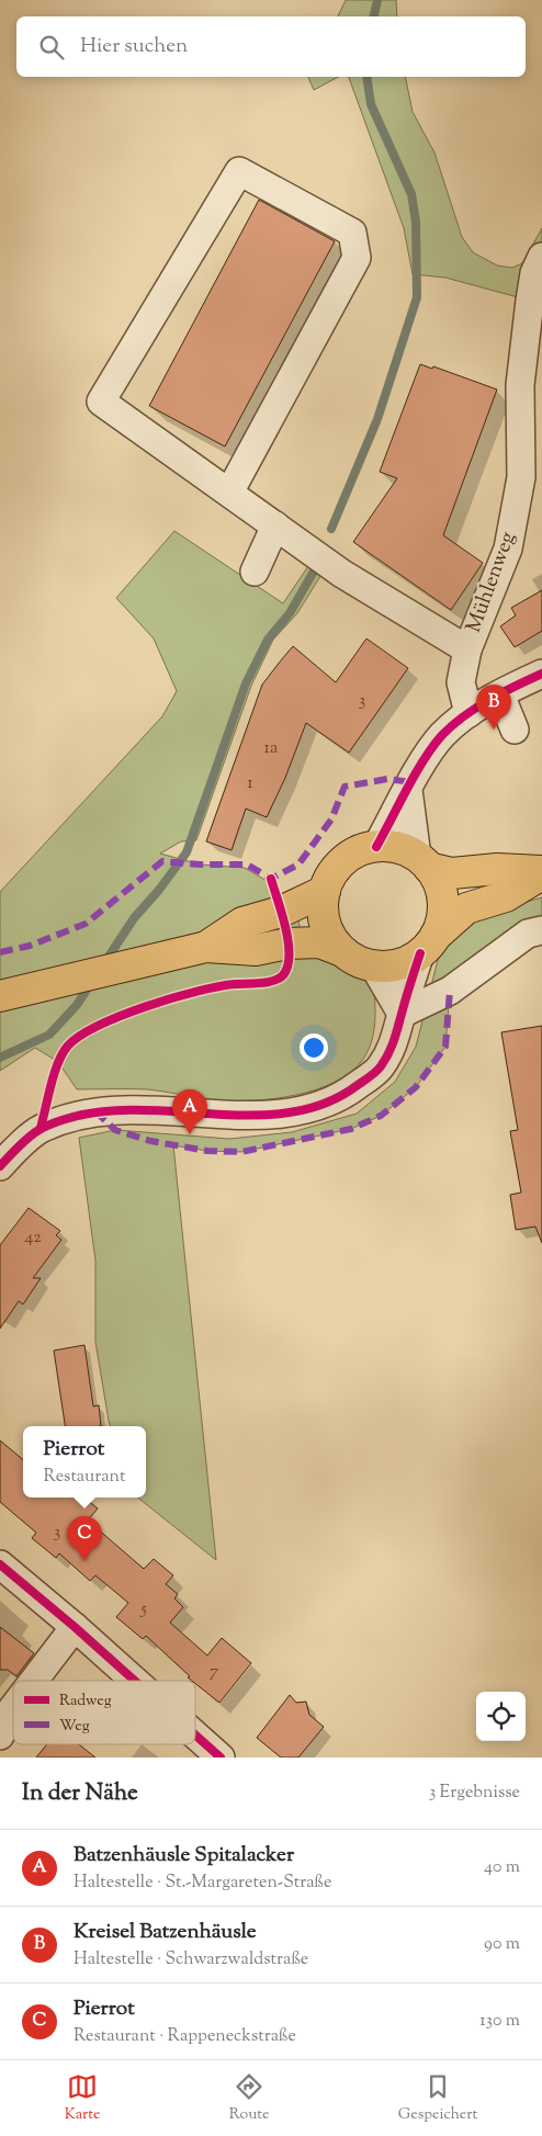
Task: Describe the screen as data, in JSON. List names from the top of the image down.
{
  "streets": {
    "street": ["Mühlenweg"]
  },
  "house_numbers": [
    "3",
    "1a",
    "1",
    "42",
    "3",
    "5",
    "7"
  ],
  "legend": ["Radweg", "Weg"],
  "page": {
    "search": "Hier suchen",
    "pins": ["B", "A", "C"],
    "popup": ["Pierrot", "Restaurant"],
    "heading": ["In der Nähe", "3 Ergebnisse"],
    "list": [
      {
        "mark": "A",
        "name": "Batzenhäusle Spitalacker",
        "note": "Haltestelle · St.-Margareten-Straße",
        "value": "40 m"
      },
      {
        "mark": "B",
        "name": "Kreisel Batzenhäusle",
        "note": "Haltestelle · Schwarzwaldstraße",
        "value": "90 m"
      },
      {
        "mark": "C",
        "name": "Pierrot",
        "note": "Restaurant · Rappeneckstraße",
        "value": "130 m"
      }
    ],
    "nav": ["Karte", "Route", "Gespeichert"]
  }
}
